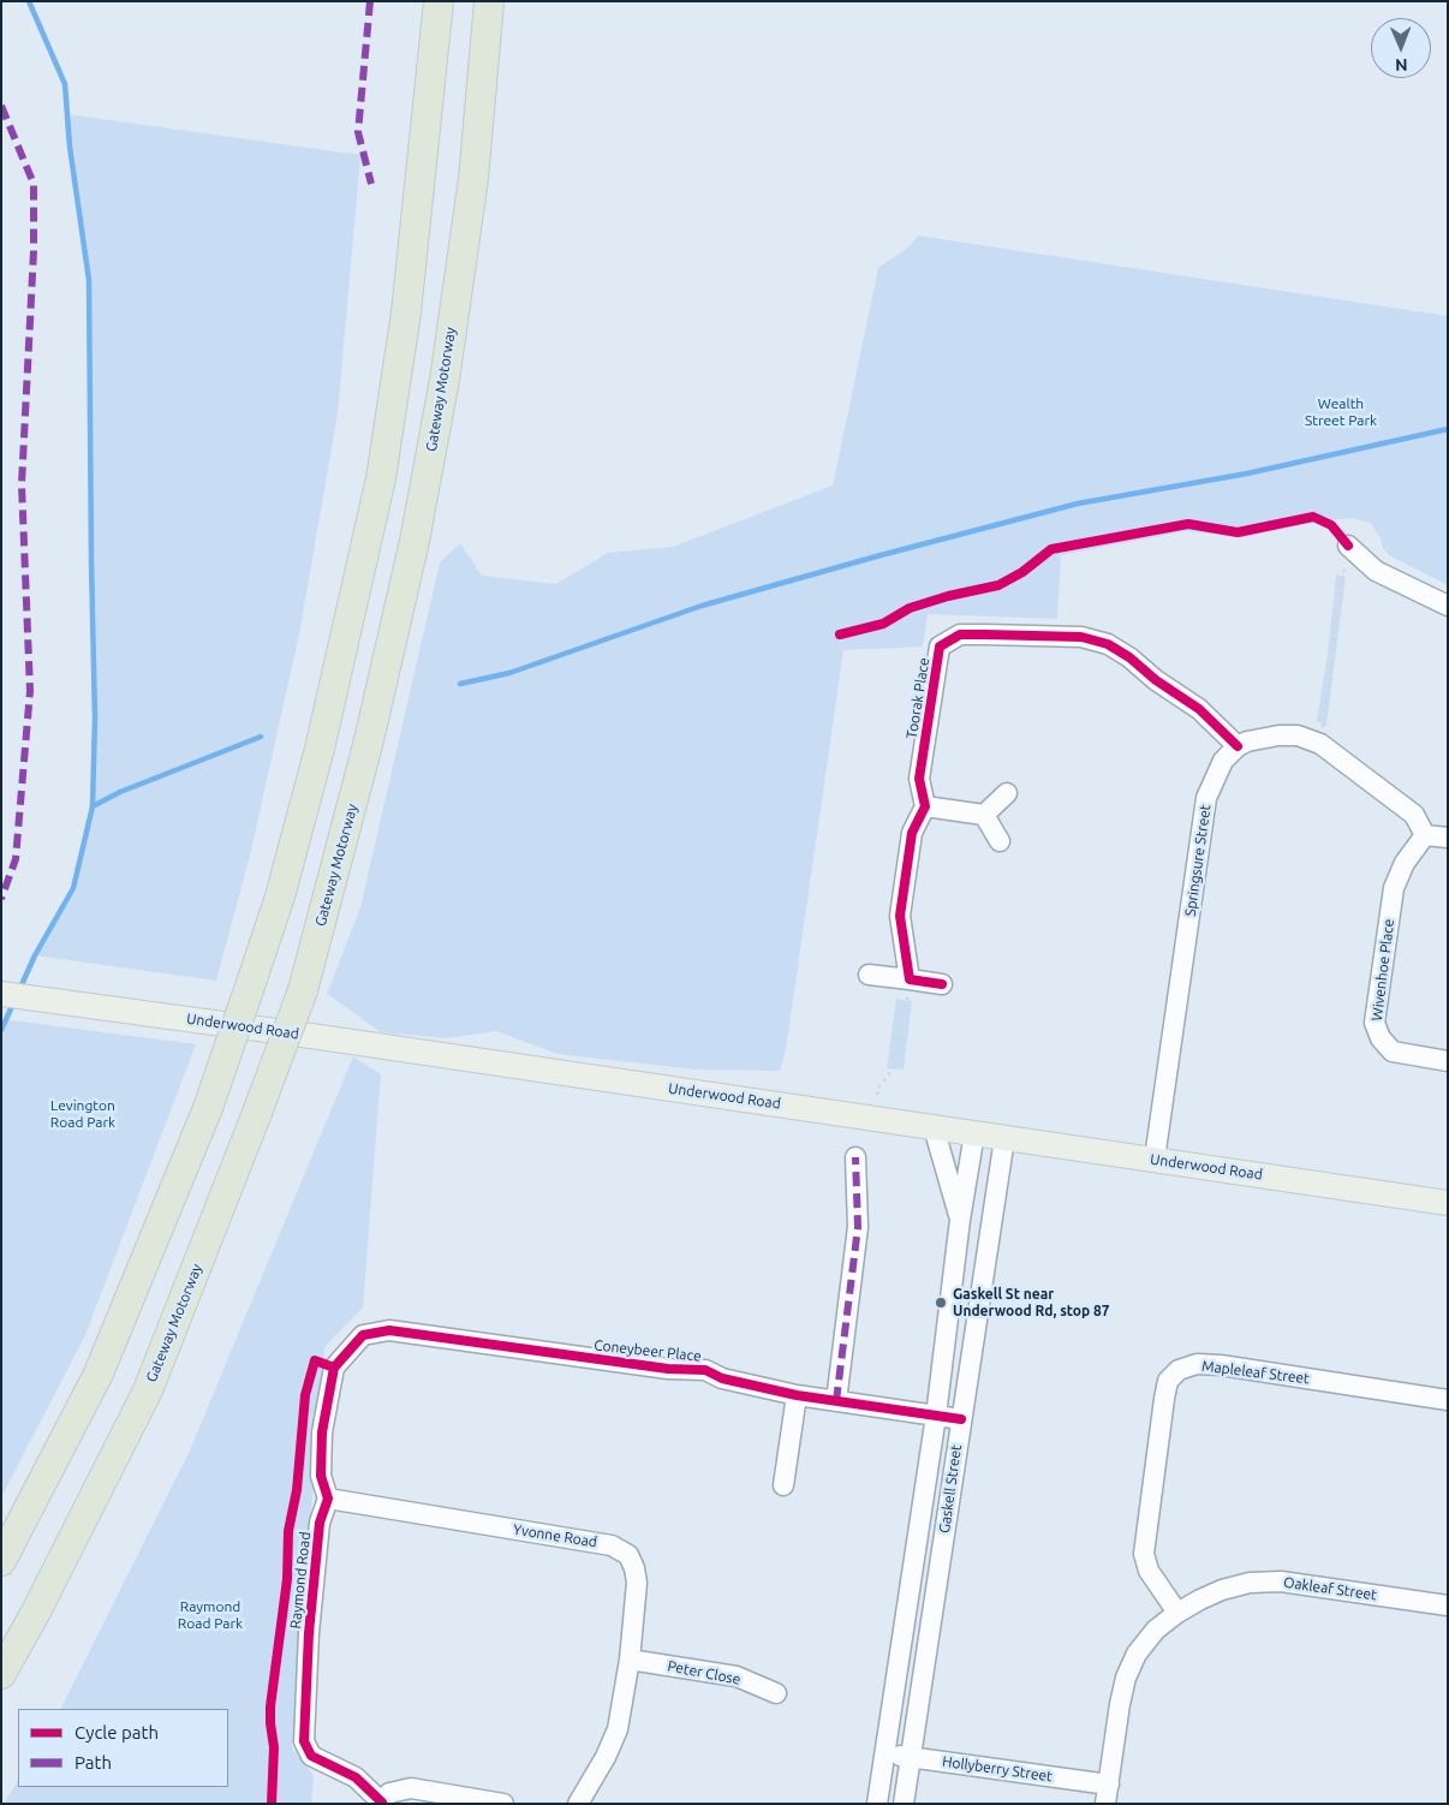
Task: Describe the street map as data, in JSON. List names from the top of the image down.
{
  "streets": {
    "highway": ["Gateway Motorway"],
    "main road": ["Underwood Road"],
    "street": [
      "Toorak Place",
      "Springsure Street",
      "Wivenhoe Place",
      "Coneybeer Place",
      "Mapleleaf Street",
      "Gaskell Street",
      "Yvonne Road",
      "Raymond Road",
      "Oakleaf Street",
      "Peter Close",
      "Hollyberry Street"
    ]
  },
  "crossings": [
    ["Toorak Place", "Springsure Street"],
    ["Springsure Street", "Underwood Road"],
    ["Underwood Road", "Gaskell Street"],
    ["Coneybeer Place", "Gaskell Street"],
    ["Coneybeer Place", "Yvonne Road"],
    ["Coneybeer Place", "Raymond Road"],
    ["Mapleleaf Street", "Oakleaf Street"],
    ["Gaskell Street", "Hollyberry Street"],
    ["Yvonne Road", "Raymond Road"],
    ["Yvonne Road", "Peter Close"],
    ["Oakleaf Street", "Hollyberry Street"]
  ],
  "parks": ["Wealth Street Park", "Levington Road Park", "Raymond Road Park"],
  "places": ["Gaskell St near Underwood Rd, stop 87"],
  "legend": ["Cycle path", "Path"],
  "north": "bottom"
}
